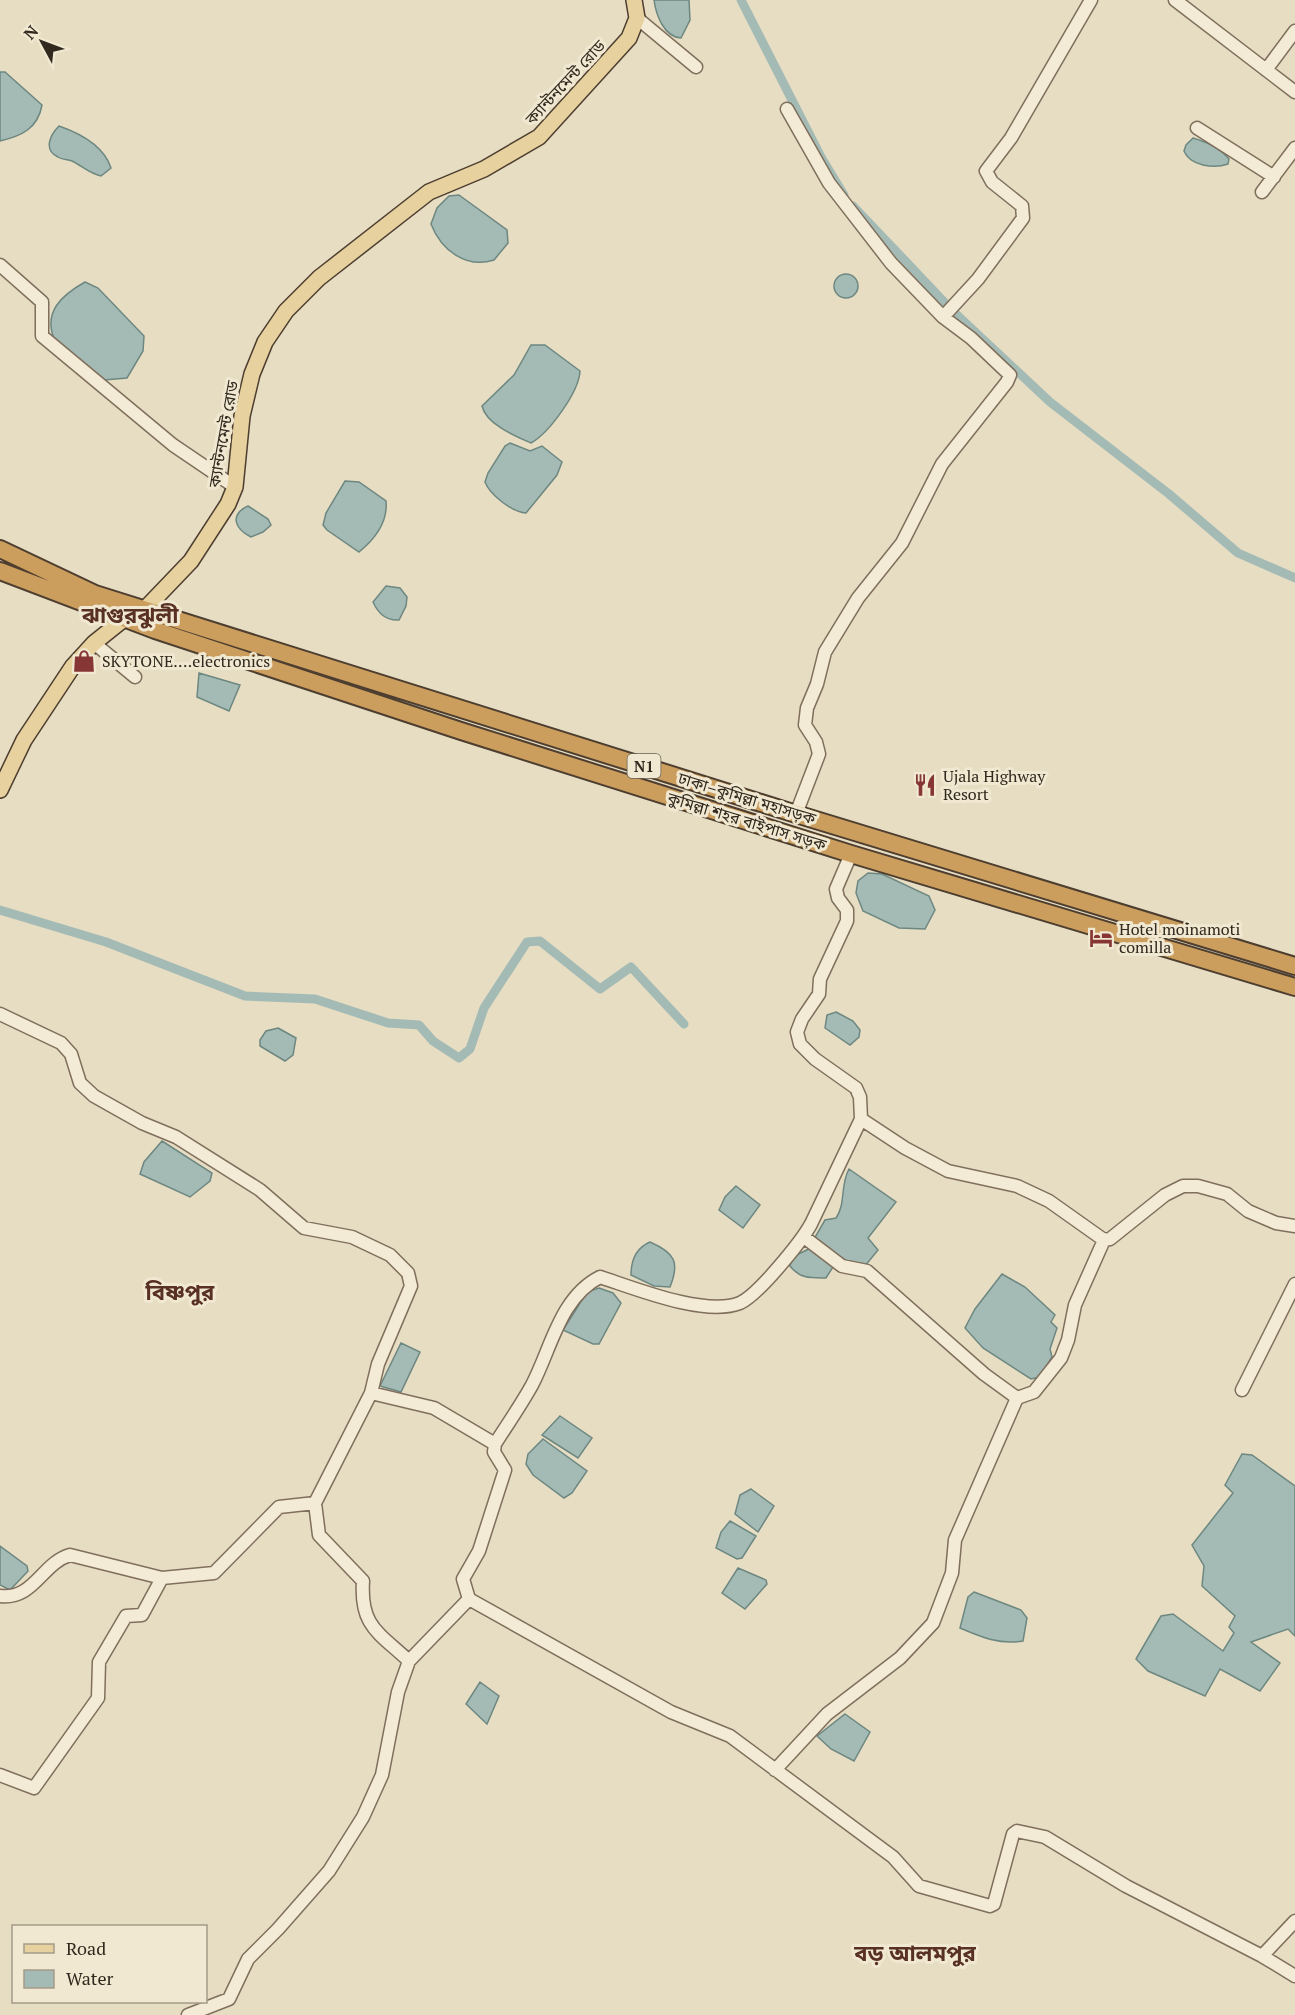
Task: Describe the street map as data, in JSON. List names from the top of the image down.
{
  "streets": {
    "highway": ["N1", "ঢাকা–কুমিল্লা মহাসড়ক", "কুমিল্লা শহর বাইপাস সড়ক"],
    "main road": ["ক্যান্টনমেন্ট রোড"]
  },
  "crossings": [
    ["ক্যান্টনমেন্ট রোড", "ঢাকা–কুমিল্লা মহাসড়ক"],
    ["ক্যান্টনমেন্ট রোড", "কুমিল্লা শহর বাইপাস সড়ক"]
  ],
  "districts": ["ঝাগুরঝুলী", "বিষ্ণপুর", "বড় আলমপুর"],
  "places": {
    "shop": ["SKYTONE....electronics"],
    "restaurant": ["Ujala Highway Resort"],
    "hotel": ["Hotel moinamoti comilla"]
  },
  "legend": ["Road", "Water"],
  "north": "top left"
}
